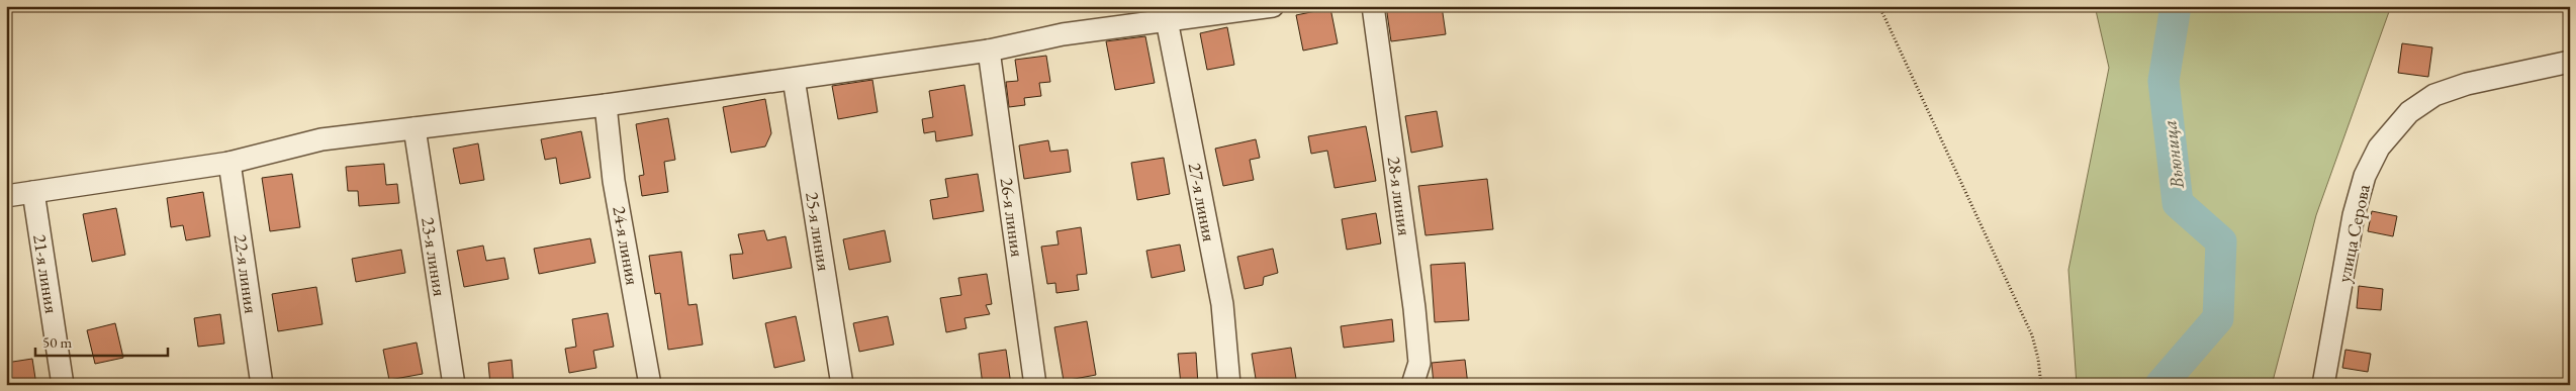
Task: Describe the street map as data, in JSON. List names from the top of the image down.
{
  "streets": {
    "street": [
      "28-я линия",
      "27-я линия",
      "26-я линия",
      "25-я линия",
      "улица Серова",
      "24-я линия",
      "23-я линия",
      "21-я линия",
      "22-я линия"
    ]
  },
  "water": ["Вьюница"],
  "scale_bar": "50 m"
}
